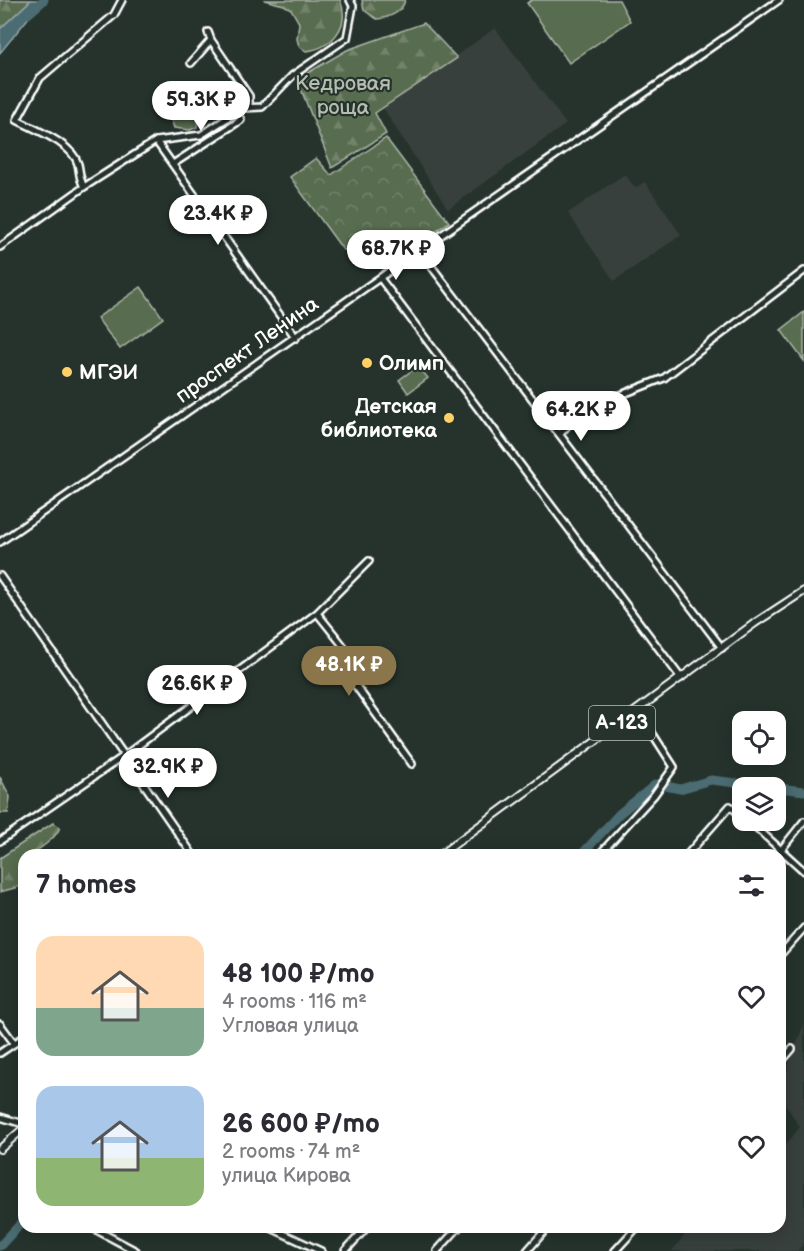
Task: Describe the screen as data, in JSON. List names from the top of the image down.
{
  "streets": {
    "main road": ["А-123"],
    "street": ["проспект Ленина"]
  },
  "parks": ["Кедровая роща"],
  "places": ["Олимп", "МГЭИ", "Детская библиотека"],
  "page": {
    "price": [
      "59.3K ₽",
      "23.4K ₽",
      "68.7K ₽",
      "64.2K ₽",
      "48.1K ₽",
      "26.6K ₽",
      "32.9K ₽"
    ],
    "heading": "7 homes",
    "list": [
      {
        "name": "48 100 ₽/mo",
        "note": "4 rooms · 116 m² · Угловая улица"
      },
      {
        "name": "26 600 ₽/mo",
        "note": "2 rooms · 74 m² · улица Кирова"
      }
    ]
  }
}
